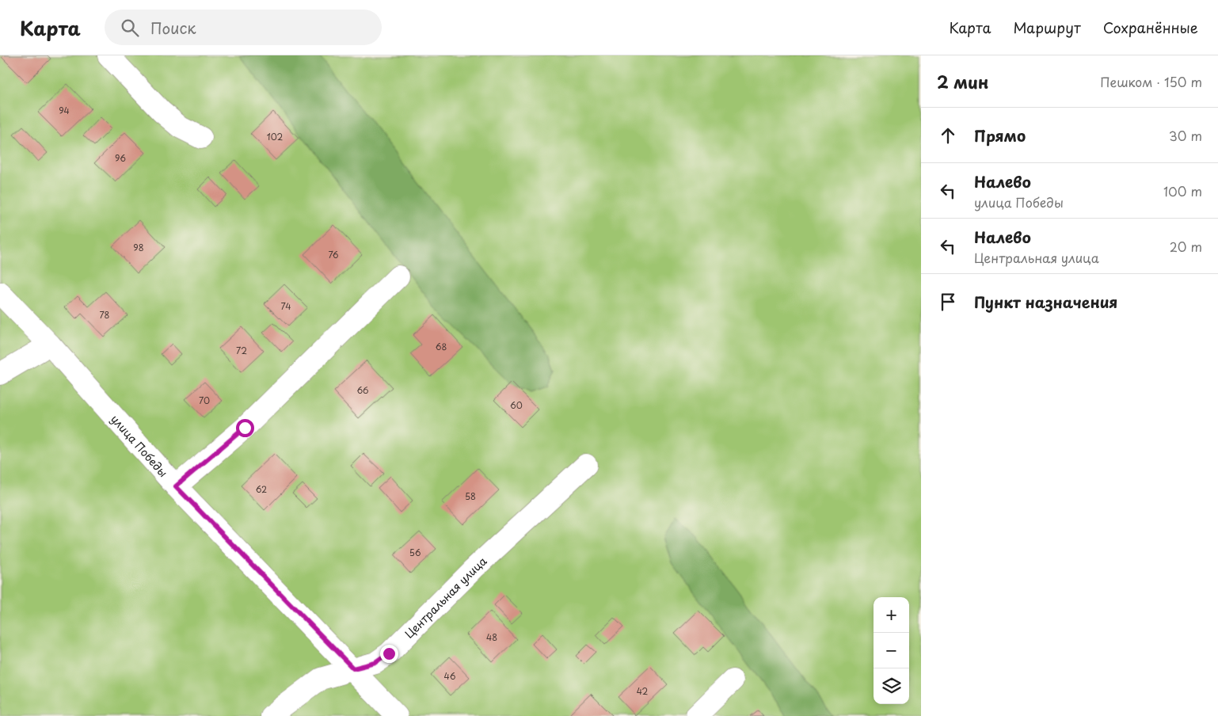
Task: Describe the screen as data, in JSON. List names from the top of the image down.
{
  "streets": {
    "street": ["улица Победы", "Центральная улица"]
  },
  "crossings": [
    ["улица Победы", "Центральная улица"]
  ],
  "house_numbers": [
    "94",
    "102",
    "96",
    "98",
    "76",
    "74",
    "78",
    "68",
    "72",
    "66",
    "70",
    "60",
    "62",
    "58",
    "56",
    "48",
    "46",
    "42"
  ],
  "page": {
    "header": "Карта",
    "search": "Поиск",
    "nav": ["Карта", "Маршрут", "Сохранённые"],
    "heading": ["2 мин", "Пешком · 150 m"],
    "list": [
      ["Прямо", "30 m"],
      ["Налево", "улица Победы", "100 m"],
      ["Налево", "Центральная улица", "20 m"],
      "Пункт назначения"
    ],
    "map_buttons": ["+", "−"]
  }
}
